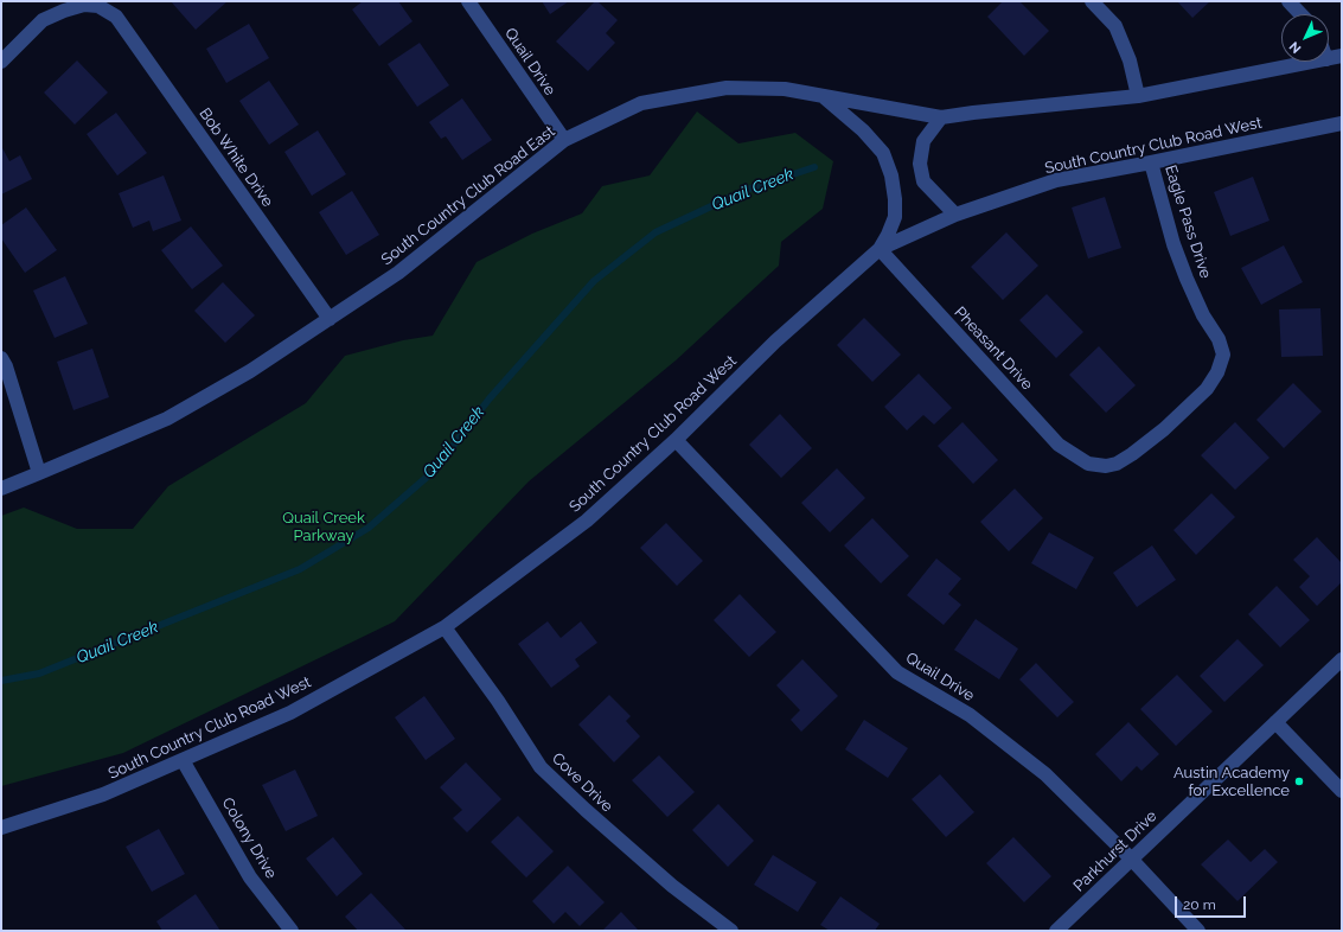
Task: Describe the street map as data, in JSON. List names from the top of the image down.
{
  "streets": {
    "street": [
      "Quail Drive",
      "South Country Club Road West",
      "Bob White Drive",
      "South Country Club Road East",
      "Eagle Pass Drive",
      "Pheasant Drive",
      "Cove Drive",
      "Colony Drive",
      "Parkhurst Drive"
    ]
  },
  "crossings": [
    ["Quail Drive", "South Country Club Road West"],
    ["Quail Drive", "South Country Club Road East"],
    ["Quail Drive", "Parkhurst Drive"],
    ["South Country Club Road West", "Eagle Pass Drive"],
    ["South Country Club Road West", "Pheasant Drive"],
    ["South Country Club Road West", "Cove Drive"],
    ["South Country Club Road West", "Colony Drive"],
    ["Bob White Drive", "South Country Club Road East"],
    ["Eagle Pass Drive", "Pheasant Drive"]
  ],
  "water": ["Quail Creek"],
  "parks": ["Quail Creek Parkway"],
  "places": ["Austin Academy for Excellence"],
  "scale_bar": "20 m",
  "north": "bottom left"
}
